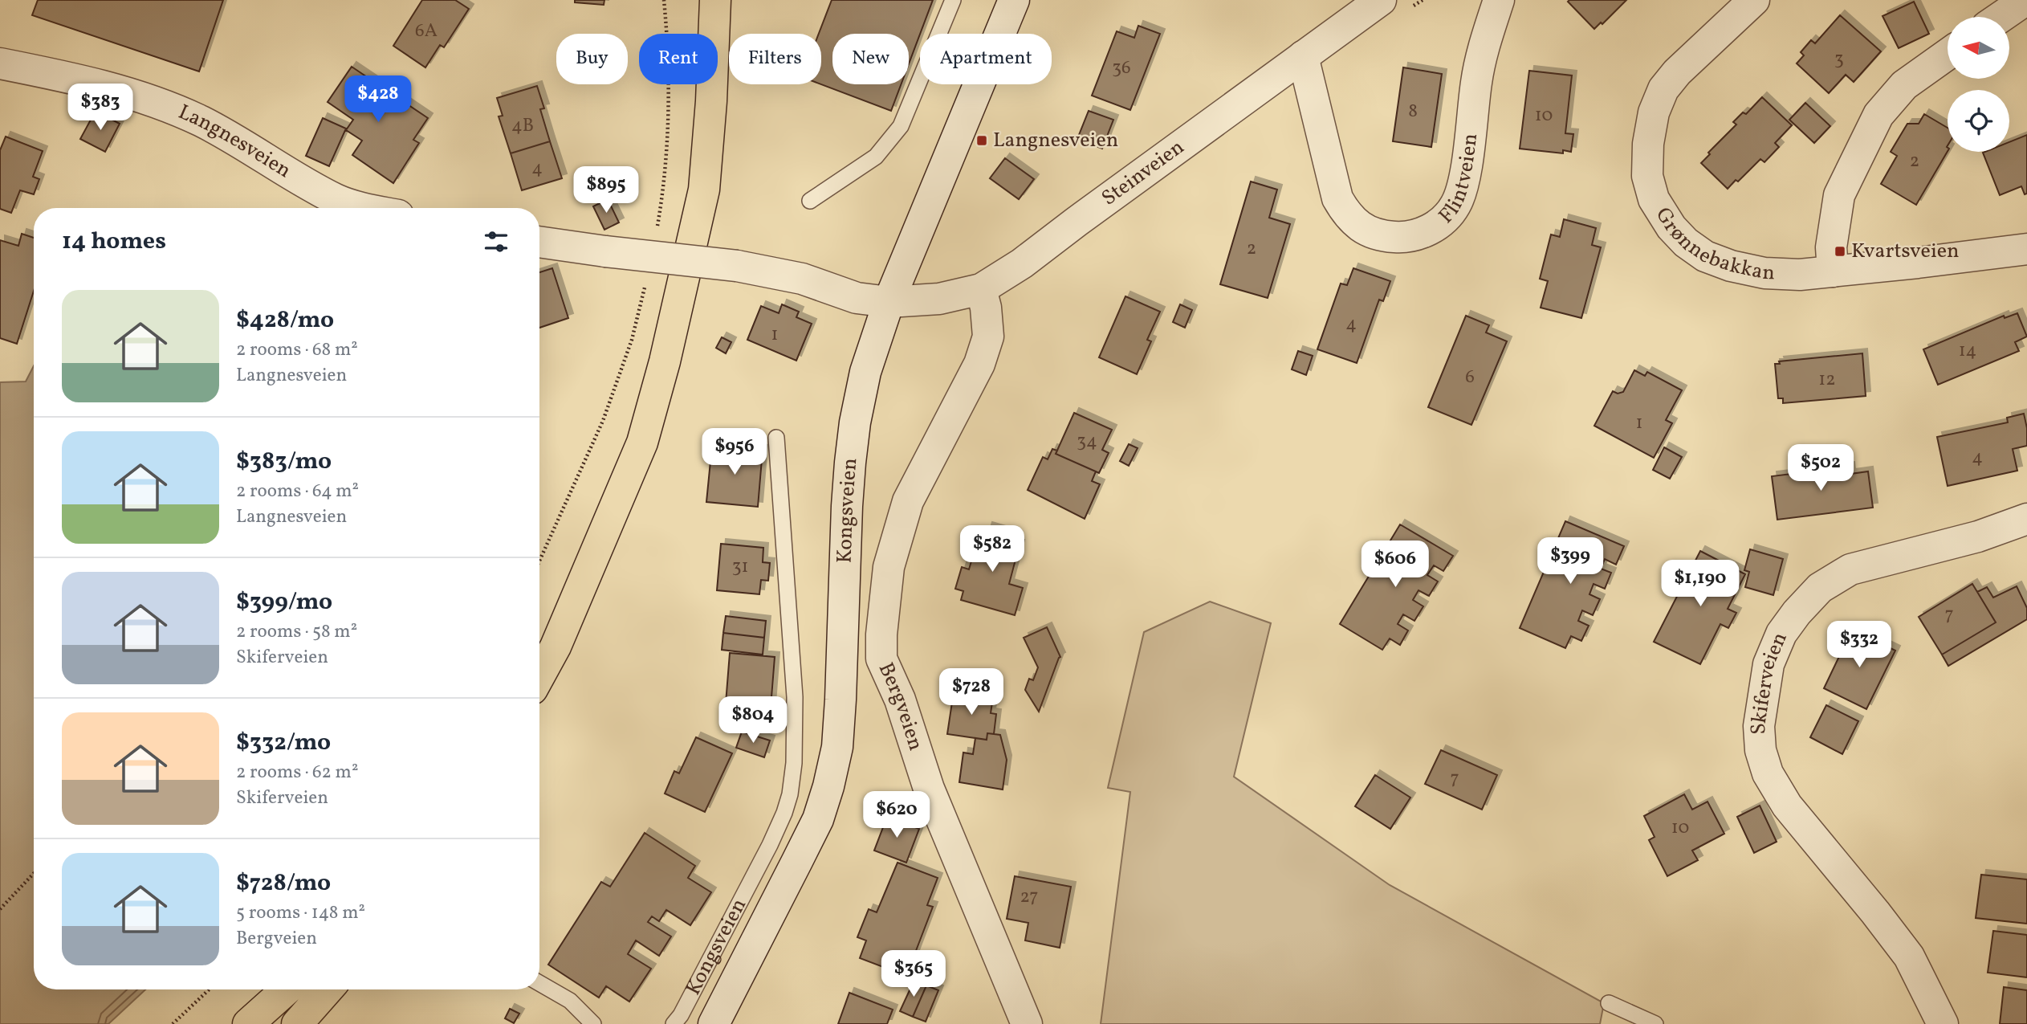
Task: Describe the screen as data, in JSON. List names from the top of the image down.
{
  "streets": {
    "street": [
      "Langnesveien",
      "Steinveien",
      "Flintveien",
      "Grønnebakkan",
      "Kongsveien",
      "Skiferveien",
      "Bergveien"
    ]
  },
  "crossings": [
    ["Steinveien", "Flintveien"],
    ["Steinveien", "Kongsveien"],
    ["Steinveien", "Bergveien"]
  ],
  "places": {
    "transit": ["Langnesveien", "Kvartsveien"]
  },
  "house_numbers": [
    "6A",
    "3",
    "36",
    "8",
    "10",
    "4B",
    "2",
    "4",
    "2",
    "4",
    "1",
    "14",
    "6",
    "12",
    "1",
    "34",
    "4",
    "31",
    "7",
    "7",
    "10",
    "27"
  ],
  "north": "left",
  "page": {
    "chip": [
      "Buy",
      "Rent",
      "Filters",
      "New",
      "Apartment"
    ],
    "price": [
      "$428",
      "$383",
      "$895",
      "$956",
      "$502",
      "$582",
      "$399",
      "$606",
      "$1,190",
      "$332",
      "$728",
      "$804",
      "$620",
      "$365"
    ],
    "heading": "14 homes",
    "list": [
      {
        "name": "$428/mo",
        "note": "2 rooms · 68 m² · Langnesveien"
      },
      {
        "name": "$383/mo",
        "note": "2 rooms · 64 m² · Langnesveien"
      },
      {
        "name": "$399/mo",
        "note": "2 rooms · 58 m² · Skiferveien"
      },
      {
        "name": "$332/mo",
        "note": "2 rooms · 62 m² · Skiferveien"
      },
      {
        "name": "$728/mo",
        "note": "5 rooms · 148 m² · Bergveien"
      }
    ]
  }
}
